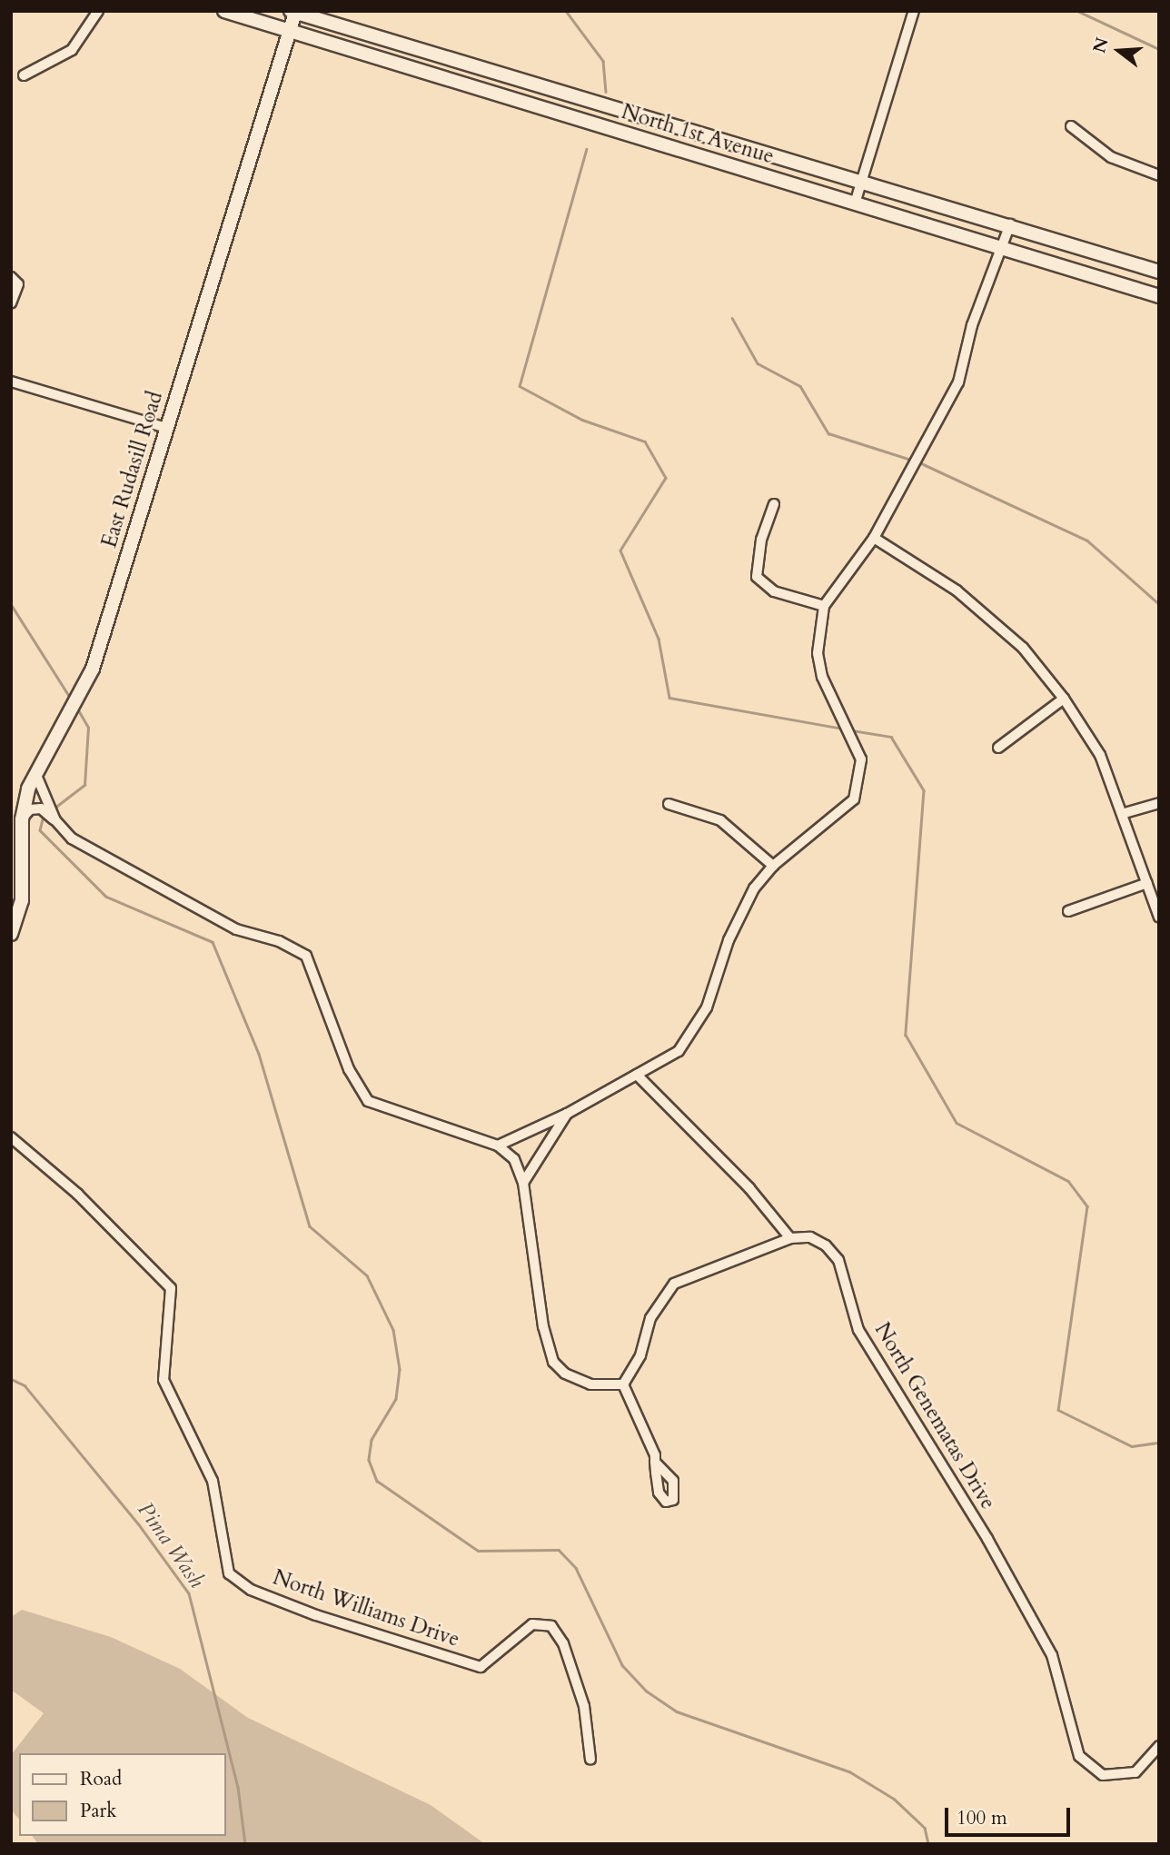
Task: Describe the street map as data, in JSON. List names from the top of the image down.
{
  "streets": {
    "main road": ["North 1st Avenue", "East Rudasill Road"],
    "street": ["North Genematas Drive", "North Williams Drive"]
  },
  "crossings": [
    ["North 1st Avenue", "East Rudasill Road"]
  ],
  "water": ["Pima Wash"],
  "legend": ["Road", "Park"],
  "scale_bar": "100 m",
  "north": "left"
}
